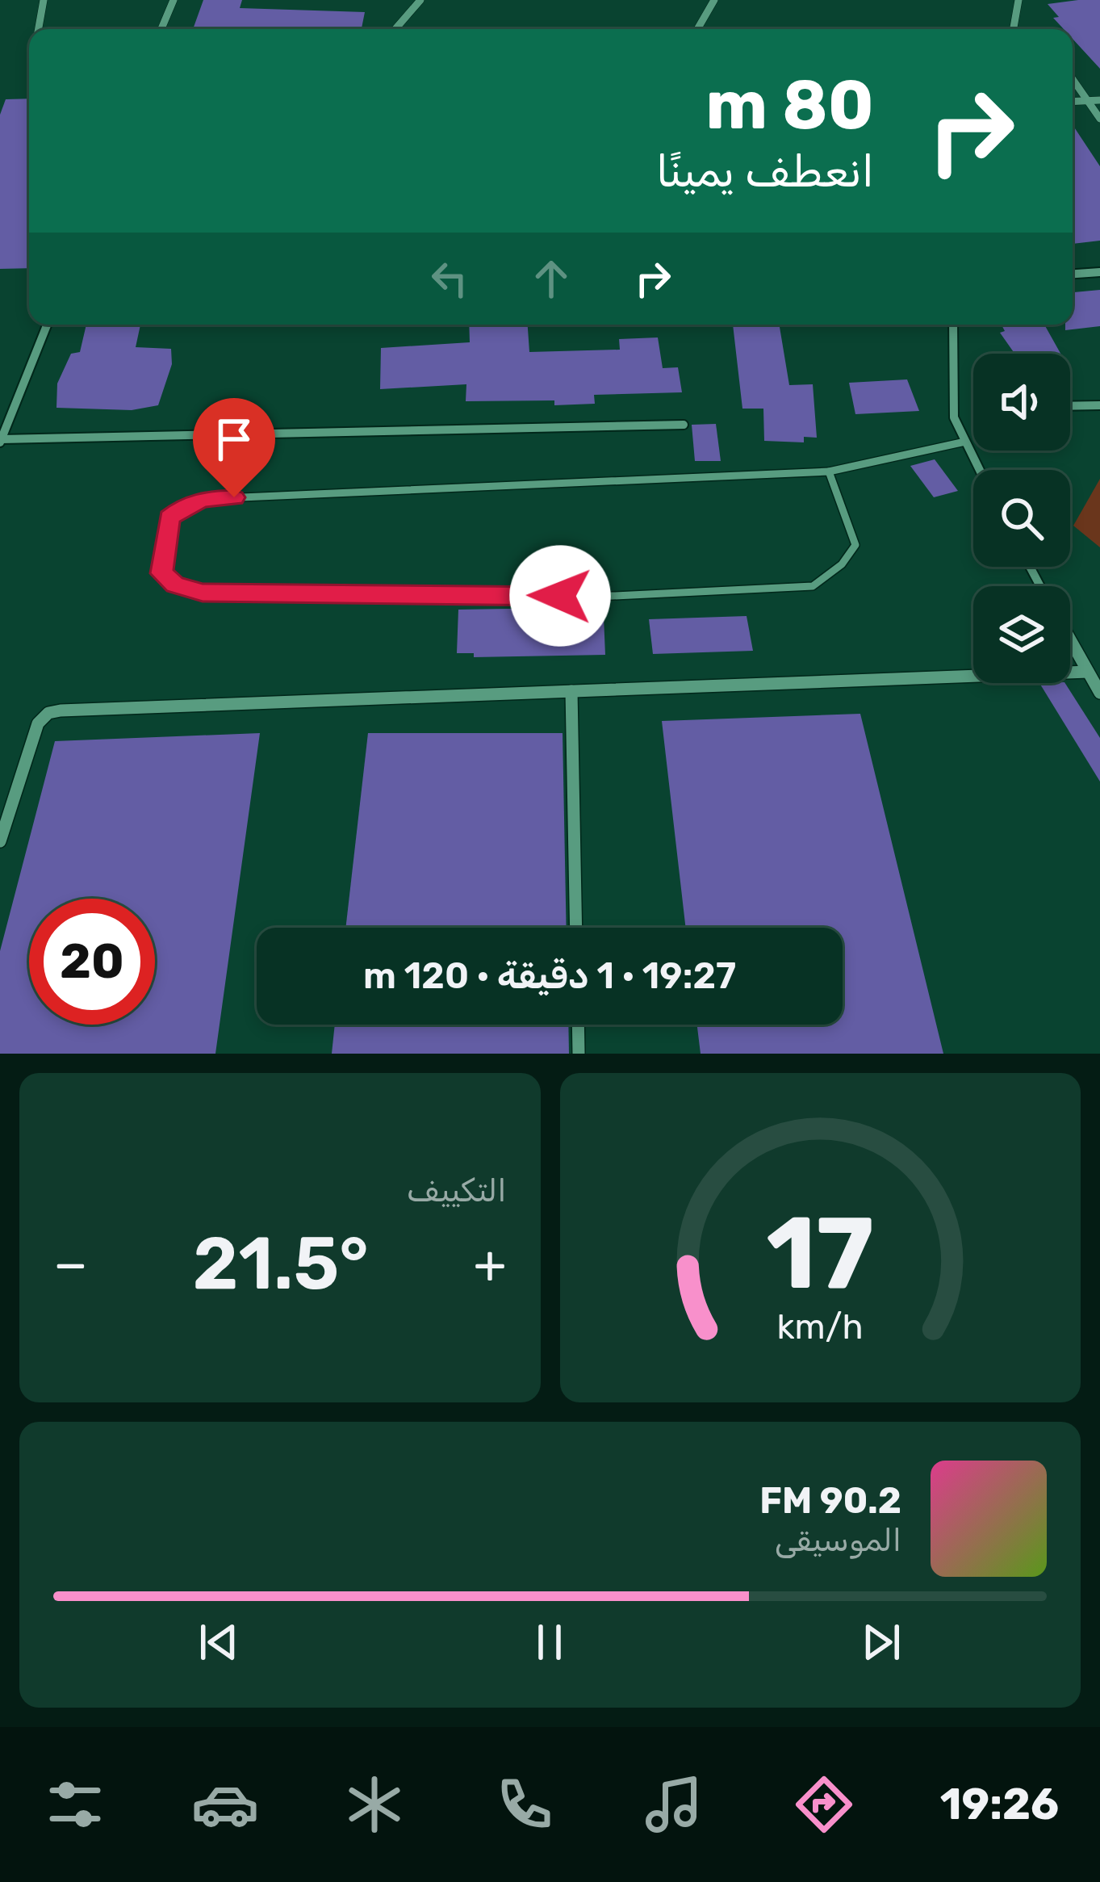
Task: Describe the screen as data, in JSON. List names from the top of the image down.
{
  "page": {
    "turn": ["80 m", "انعطف يمينًا"],
    "limit": "20",
    "trip": "19:27 · 1 دقيقة · 120 m",
    "tile": "التكييف",
    "heat": ["−", "21.5°", "+"],
    "song": ["90.2 FM", "الموسيقى"],
    "tabs": "19:26",
    "gauge": ["17", "km/h"]
  }
}
